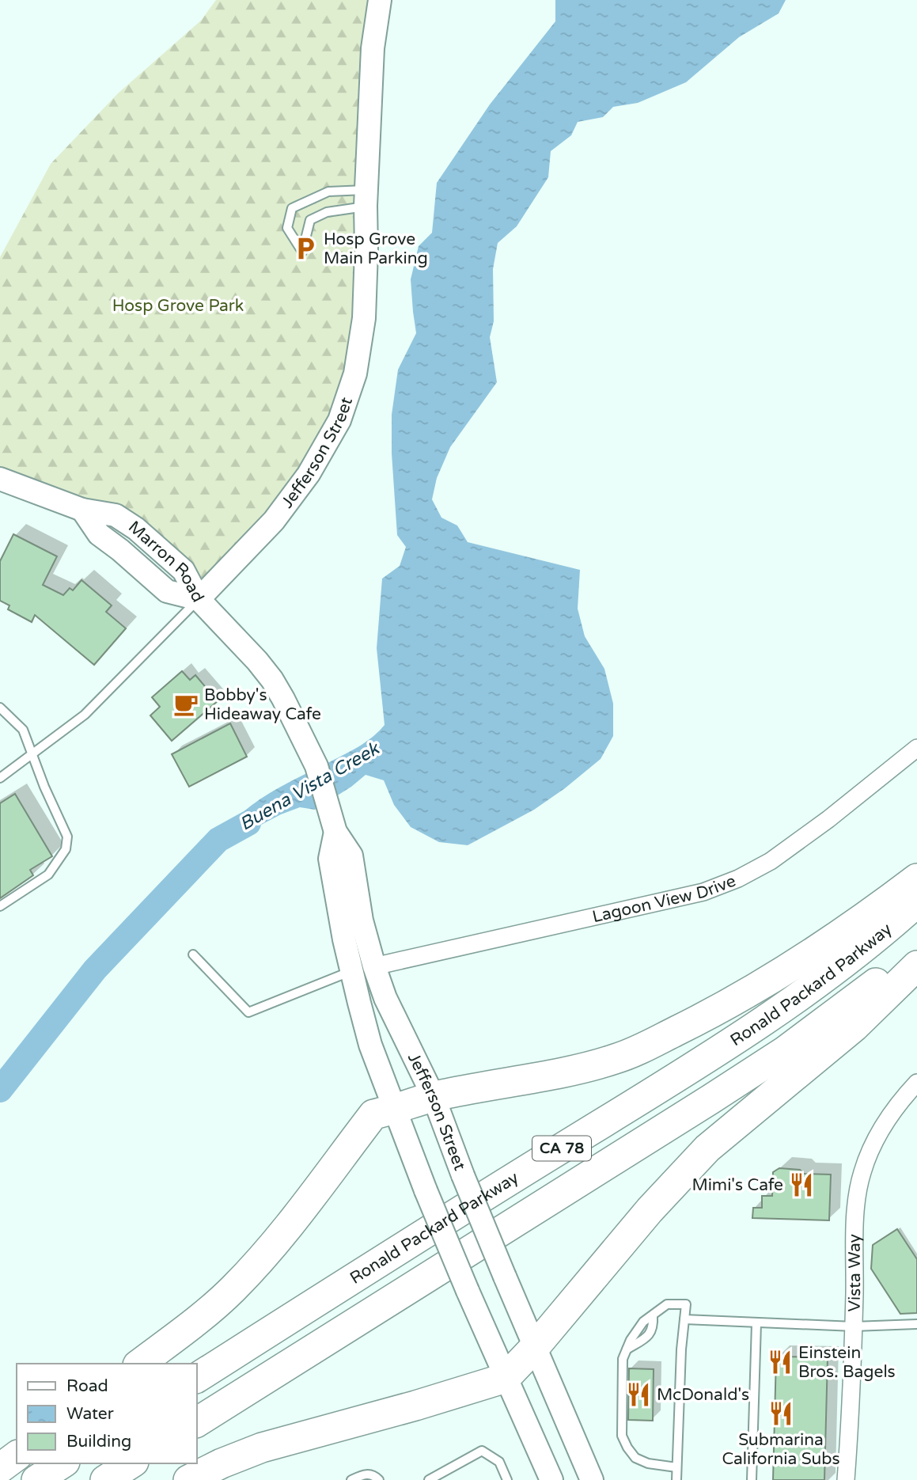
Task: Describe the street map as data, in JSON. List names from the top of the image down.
{
  "streets": {
    "highway": ["Ronald Packard Parkway", "CA 78"],
    "main road": ["Jefferson Street", "Marron Road"],
    "street": ["Lagoon View Drive", "Vista Way"]
  },
  "crossings": [
    ["Jefferson Street", "Marron Road"],
    ["Jefferson Street", "Lagoon View Drive"]
  ],
  "water": ["Buena Vista Creek"],
  "parks": ["Hosp Grove Park"],
  "places": {
    "parking": ["Hosp Grove Main Parking"],
    "cafe": ["Bobby's Hideaway Cafe"],
    "restaurant": [
      "Mimi's Cafe",
      "Einstein Bros. Bagels",
      "McDonald's",
      "Submarina California Subs"
    ]
  },
  "legend": ["Road", "Water", "Building"]
}
